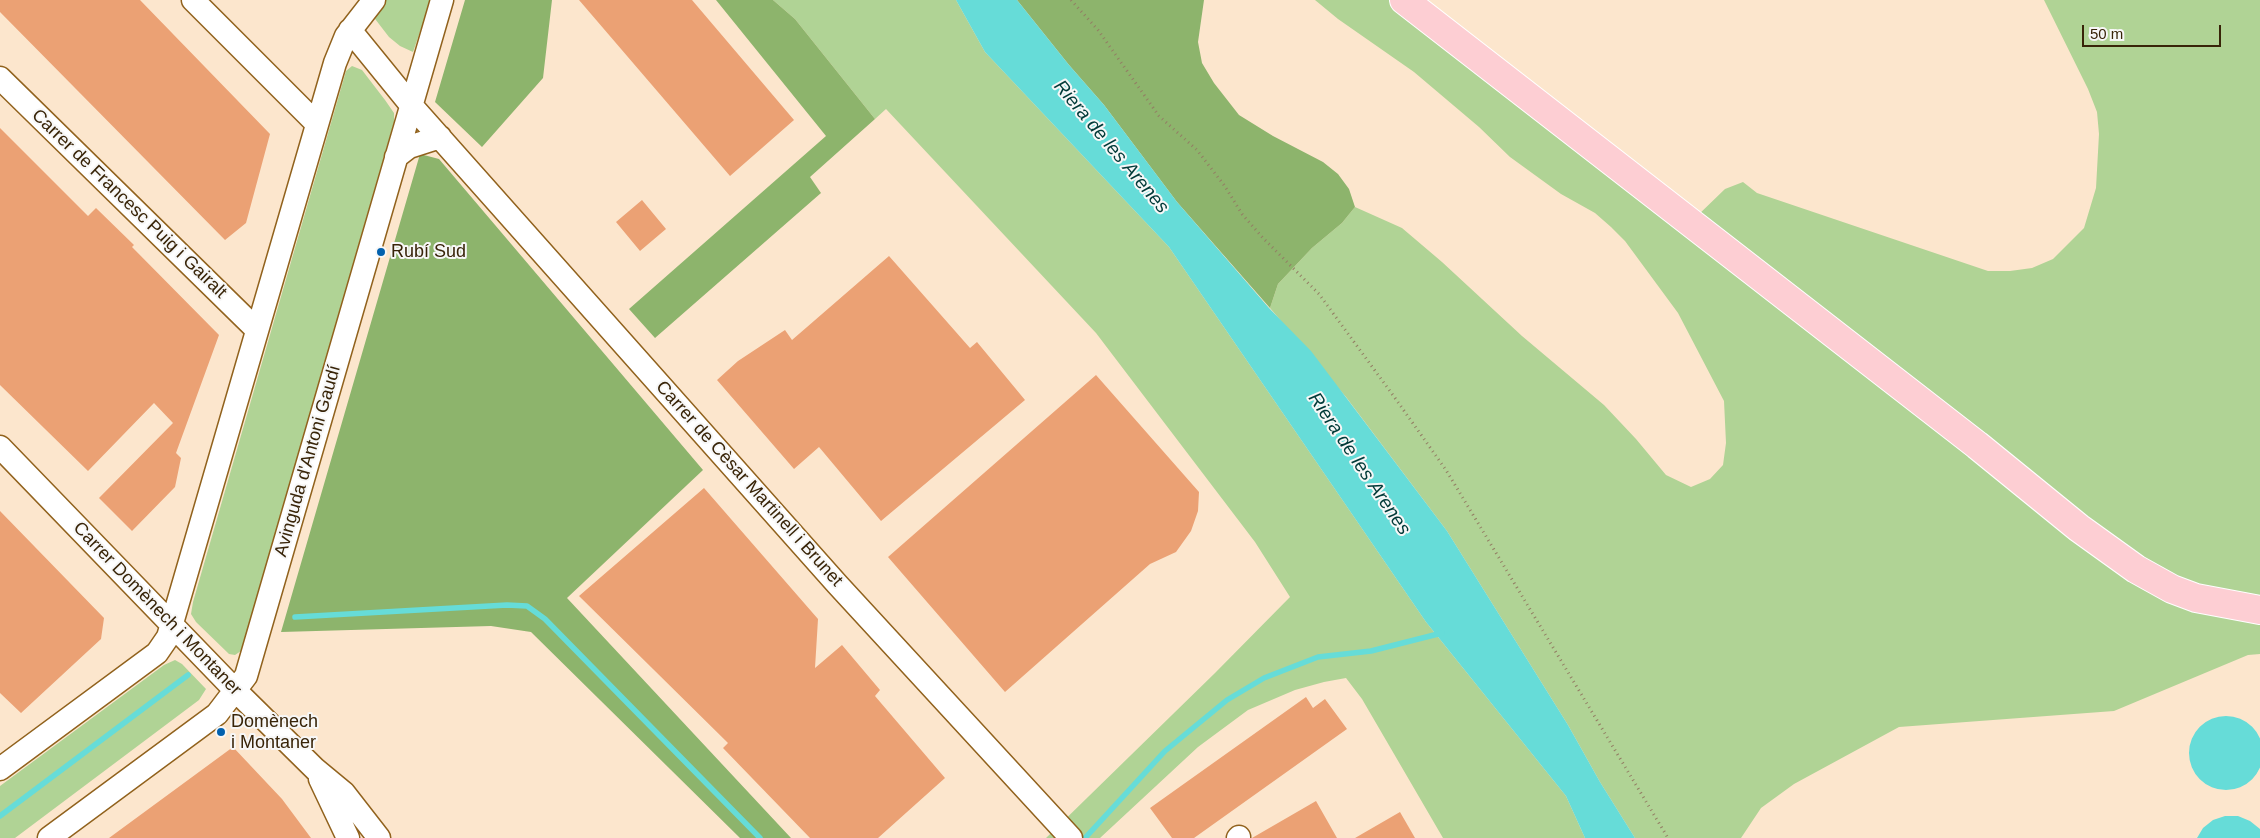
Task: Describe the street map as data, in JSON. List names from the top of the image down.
{
  "streets": {
    "street": [
      "Carrer de Francesc Puig i Gairalt",
      "Avinguda d'Antoni Gaudí",
      "Carrer de Cèsar Martinell i Brunet",
      "Carrer Domènech i Montaner"
    ]
  },
  "crossings": [
    ["Avinguda d'Antoni Gaudí", "Carrer de Cèsar Martinell i Brunet"],
    ["Avinguda d'Antoni Gaudí", "Carrer Domènech i Montaner"]
  ],
  "water": ["Riera de les Arenes"],
  "places": ["Rubí Sud", "Domènech i Montaner"],
  "scale_bar": "50 m"
}
